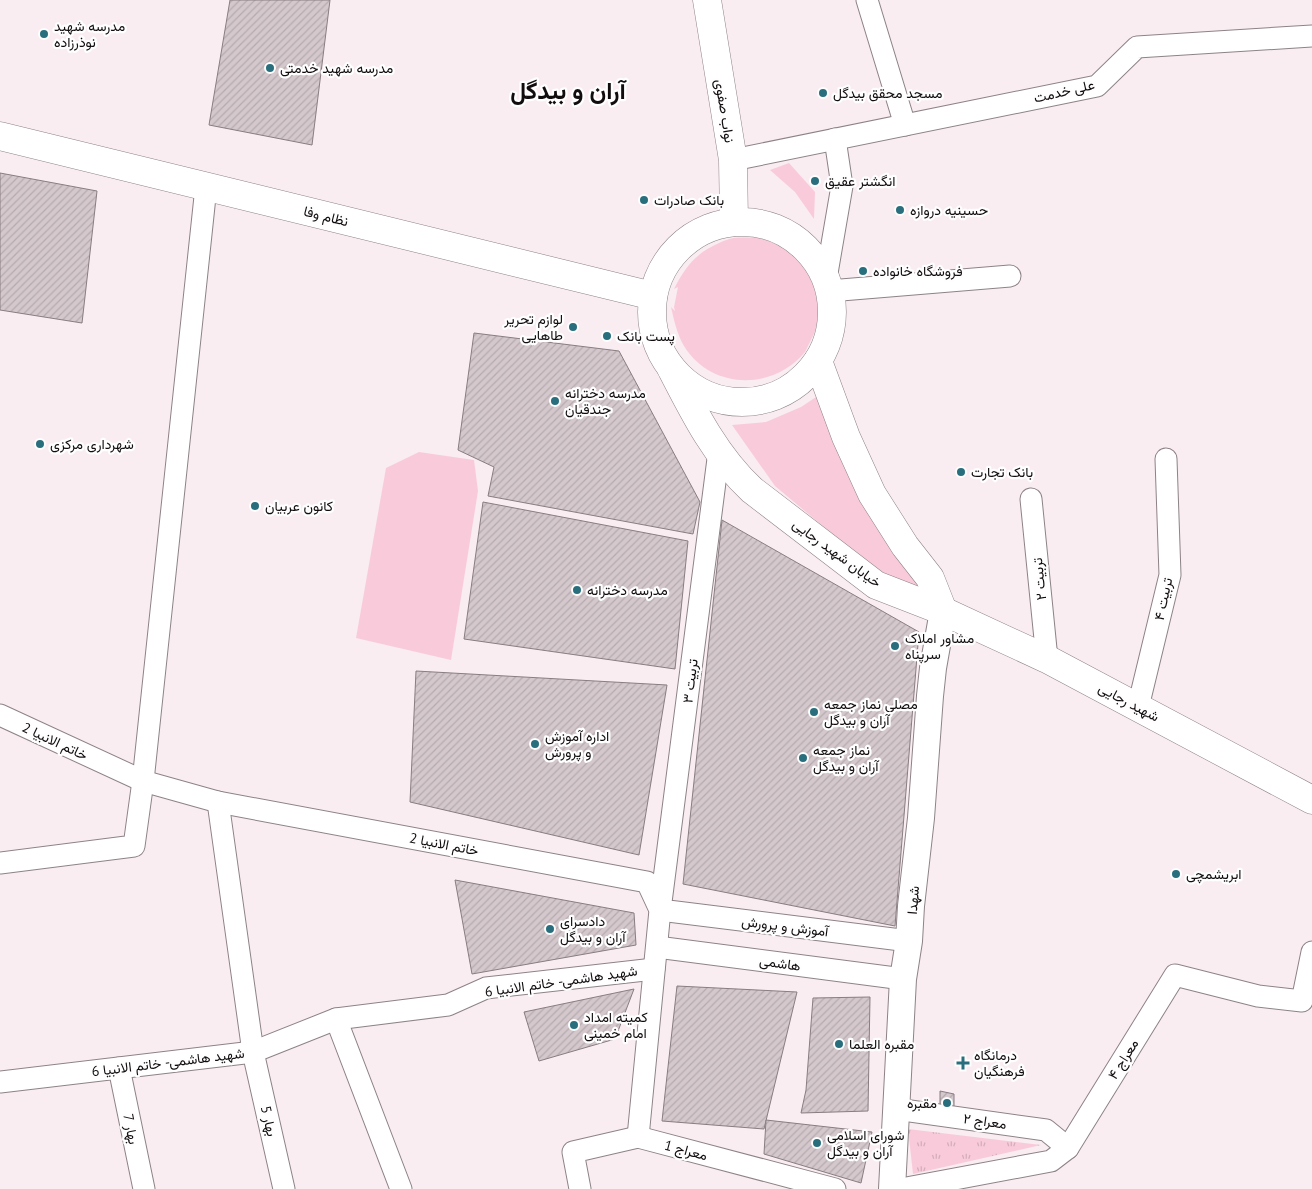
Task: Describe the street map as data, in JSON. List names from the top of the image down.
{
  "streets": {
    "main road": [
      "نواب صفوی",
      "نظام وفا",
      "خیابان شهید رجایی",
      "شهید رجایی"
    ],
    "street": [
      "علی خدمت",
      "تربیت ۲",
      "تربیت ۴",
      "تربیت ۳",
      "خاتم الانبیا 2",
      "شهدا",
      "آموزش و پرورش",
      "هاشمی",
      "شهید هاشمی- خاتم الانبیا 6",
      "معراج ۴",
      "بهار 5",
      "معراج ۲",
      "بهار 7",
      "معراج 1"
    ]
  },
  "crossings": [
    ["علی خدمت", "نواب صفوی"],
    ["خیابان شهید رجایی", "تربیت ۳"],
    ["خیابان شهید رجایی", "شهید رجایی"],
    ["خیابان شهید رجایی", "شهدا"],
    ["تربیت ۲", "شهید رجایی"],
    ["تربیت ۴", "شهید رجایی"],
    ["تربیت ۳", "خاتم الانبیا 2"],
    ["تربیت ۳", "آموزش و پرورش"],
    ["شهید رجایی", "شهدا"],
    ["خاتم الانبیا 2", "آموزش و پرورش"],
    ["خاتم الانبیا 2", "هاشمی"],
    ["خاتم الانبیا 2", "شهید هاشمی- خاتم الانبیا 6"],
    ["خاتم الانبیا 2", "بهار 5"],
    ["خاتم الانبیا 2", "معراج 1"],
    ["شهدا", "آموزش و پرورش"],
    ["شهدا", "هاشمی"],
    ["شهدا", "معراج ۲"],
    ["شهید هاشمی- خاتم الانبیا 6", "بهار 5"],
    ["شهید هاشمی- خاتم الانبیا 6", "بهار 7"],
    ["معراج ۴", "معراج ۲"]
  ],
  "districts": ["آران و بیدگل"],
  "places": {
    "other": [
      "مدرسه شهید نوذرزاده",
      "مدرسه شهید خدمتی",
      "مسجد محقق بیدگل",
      "انگشتر عقیق",
      "بانک صادرات",
      "حسینیه دروازه",
      "فروشگاه خانواده",
      "لوازم تحریر طاهایی",
      "پست بانک",
      "مدرسه دخترانه جندقیان",
      "شهرداری مرکزی",
      "بانک تجارت",
      "کانون عربیان",
      "مدرسه دخترانه",
      "مشاور املاک سرپناه",
      "مصلی نماز جمعه آران و بیدگل",
      "اداره آموزش و پرورش",
      "نماز جمعه آران و بیدگل",
      "ابریشمچی",
      "دادسرای آران و بیدگل",
      "کمیته امداد امام خمینی",
      "مقبره العلما",
      "مقبره",
      "شورای اسلامی آران و بیدگل"
    ],
    "health": ["درمانگاه فرهنگیان"]
  }
}
